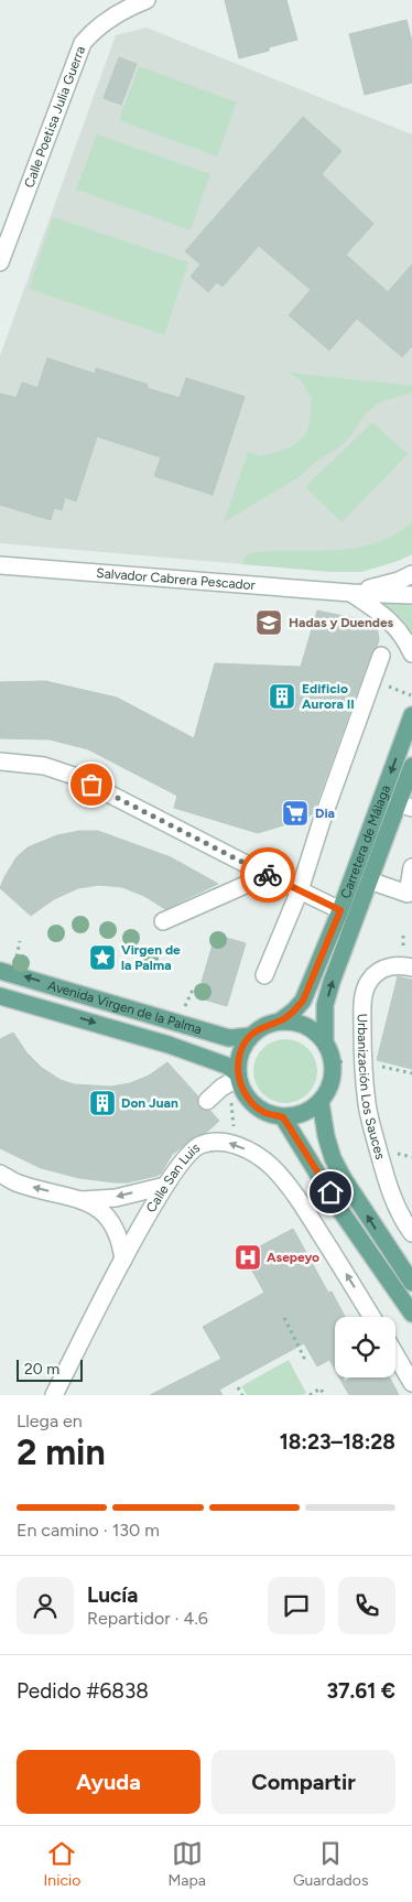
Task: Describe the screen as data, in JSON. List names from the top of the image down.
{
  "streets": {
    "main road": ["Carretera de Málaga", "Avenida Virgen de la Palma"],
    "street": [
      "Calle Poetisa Julia Guerra",
      "Salvador Cabrera Pescador",
      "Urbanización Los Sauces",
      "Calle San Luis"
    ]
  },
  "crossings": [
    ["Carretera de Málaga", "Avenida Virgen de la Palma"]
  ],
  "places": {
    "school or university": ["Hadas y Duendes"],
    "building": ["Edificio Aurora II", "Don Juan"],
    "supermarket": ["Dia"],
    "place": ["Virgen de la Palma"],
    "hospital": ["Asepeyo"]
  },
  "scale_bar": "20 m",
  "page": {
    "scale": "20 m",
    "heading": ["2 min", "Llega en", "18:23–18:28"],
    "panel": [
      "Lucía",
      "Repartidor · 4.6",
      "Pedido #6838",
      "37.61 €"
    ],
    "bar": "En camino · 130 m",
    "buttons": ["Ayuda", "Compartir"],
    "tabs": ["Inicio", "Mapa", "Guardados"]
  }
}
